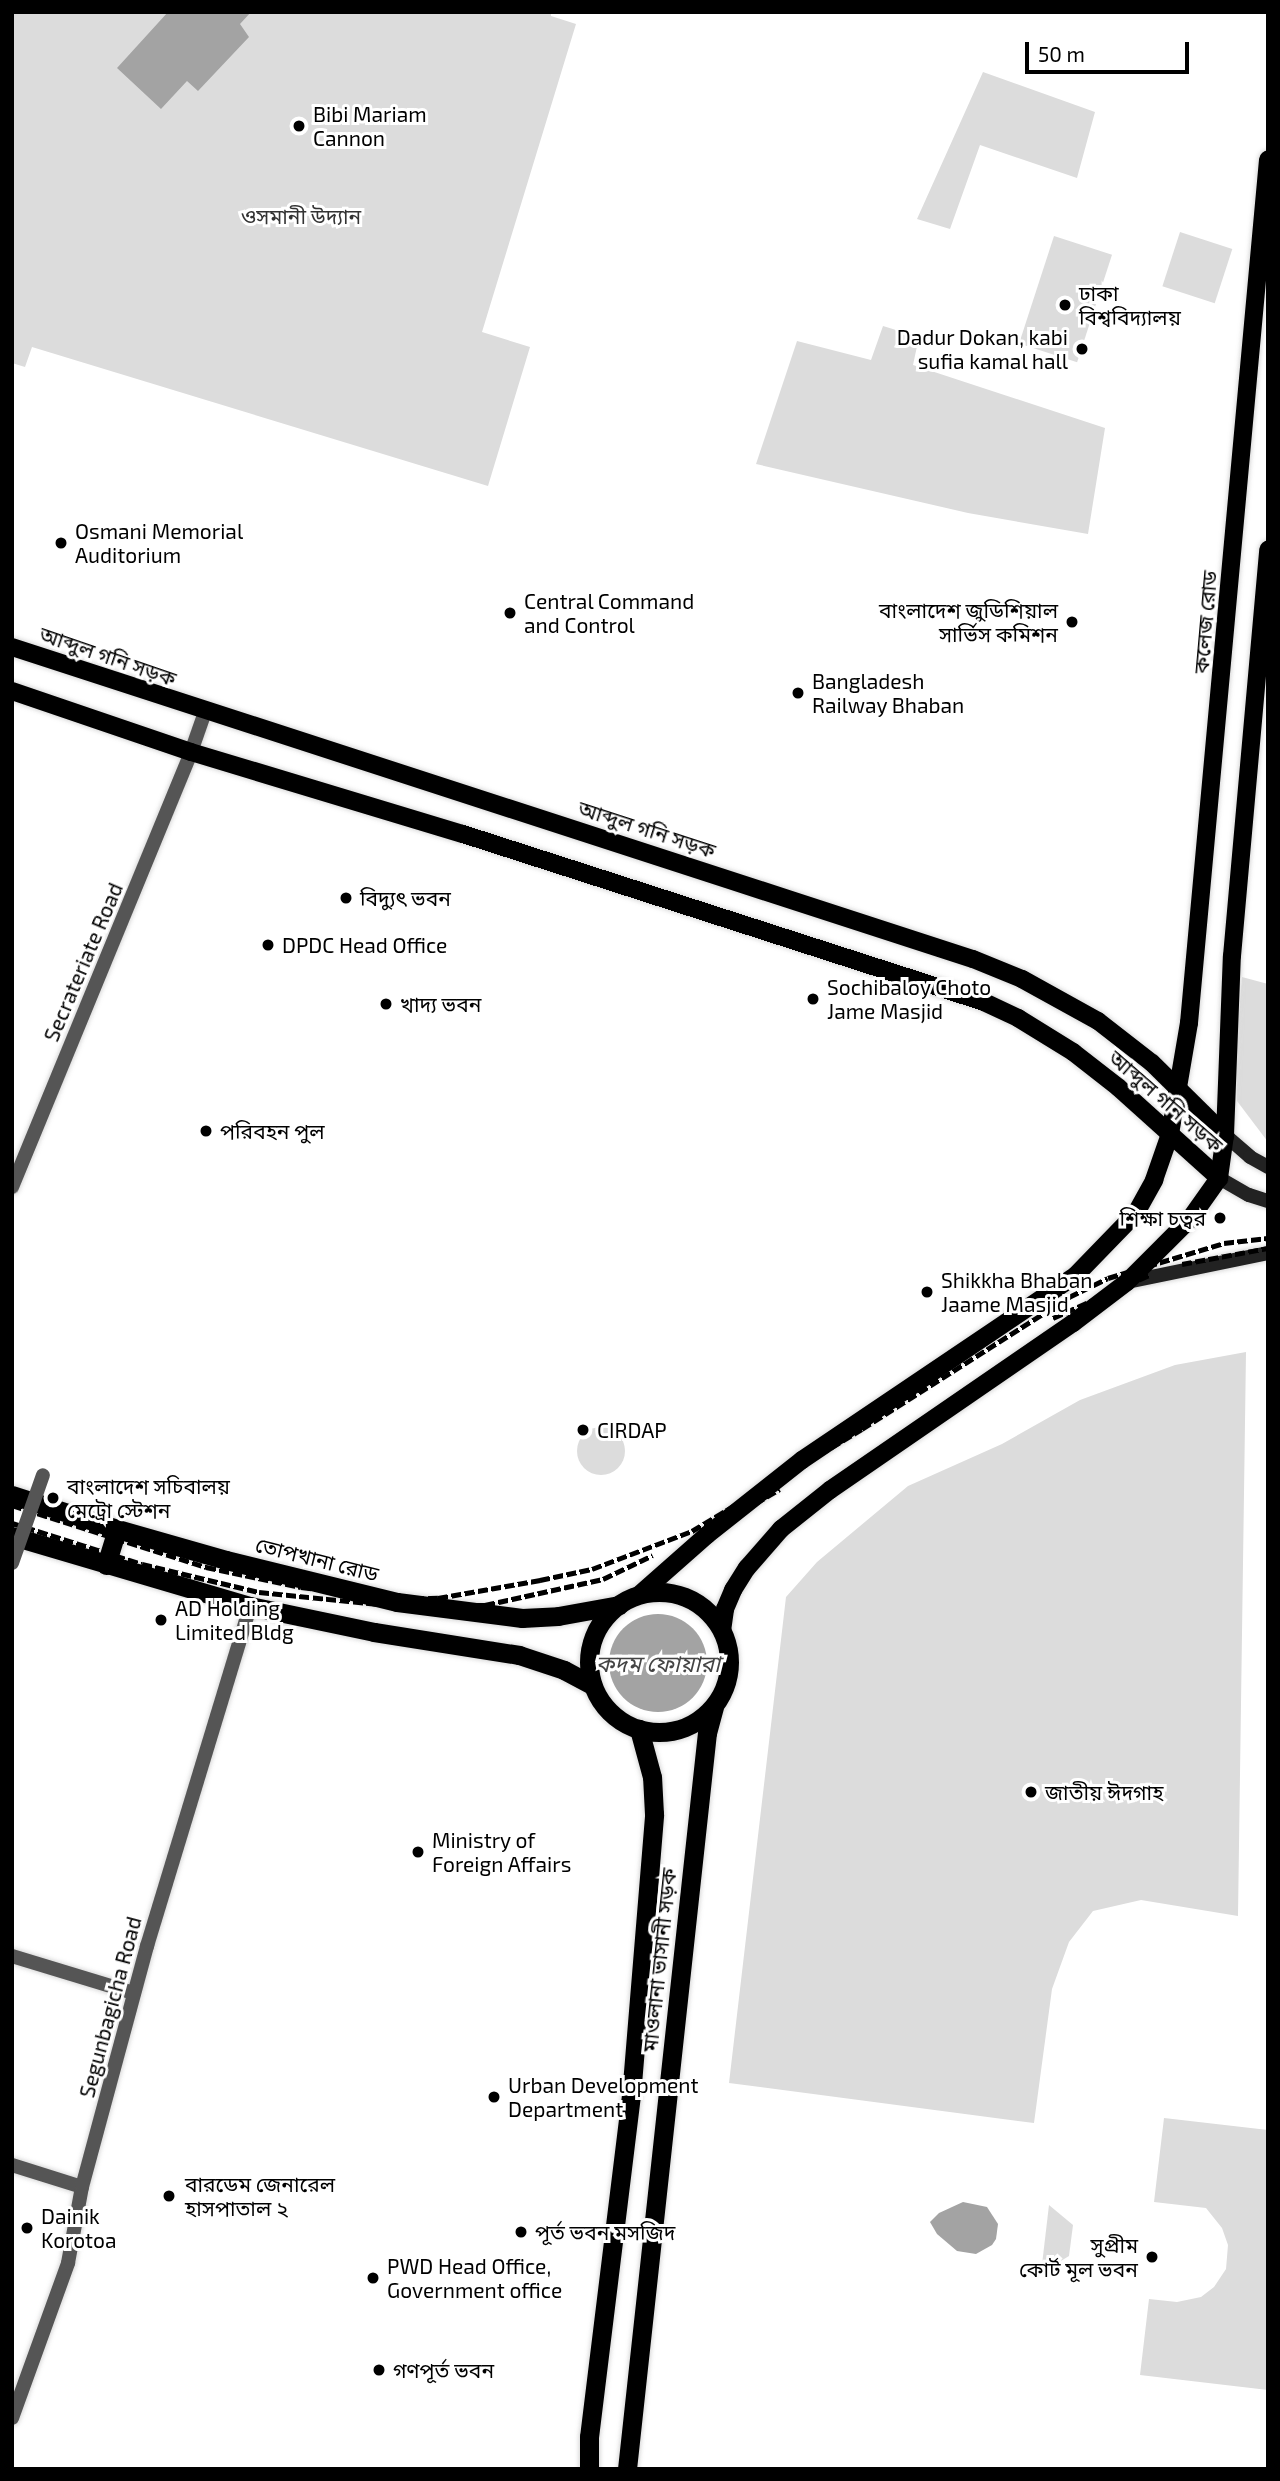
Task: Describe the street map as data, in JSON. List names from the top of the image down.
{
  "streets": {
    "highway": ["তোপখানা রোড", "মাওলানা ভাসানী সড়ক"],
    "main road": ["কলেজ রোড", "আব্দুল গনি সড়ক"],
    "street": ["Secrateriate Road", "Segunbagicha Road"]
  },
  "crossings": [
    ["কলেজ রোড", "আব্দুল গনি সড়ক"],
    ["কলেজ রোড", "তোপখানা রোড"],
    ["কলেজ রোড", "মাওলানা ভাসানী সড়ক"],
    ["আব্দুল গনি সড়ক", "Secrateriate Road"],
    ["তোপখানা রোড", "মাওলানা ভাসানী সড়ক"]
  ],
  "water": ["কদম ফোয়ারা"],
  "parks": ["ওসমানী উদ্যান"],
  "places": [
    "Bibi Mariam Cannon",
    "ঢাকা বিশ্ববিদ্যালয়",
    "Dadur Dokan, kabi sufia kamal hall",
    "Osmani Memorial Auditorium",
    "Central Command and Control",
    "বাংলাদেশ জুডিশিয়াল সার্ভিস কমিশন",
    "Bangladesh Railway Bhaban",
    "বিদ্যুৎ ভবন",
    "DPDC Head Office",
    "Sochibaloy Choto Jame Masjid",
    "খাদ্য ভবন",
    "পরিবহন পুল",
    "শিক্ষা চত্বর",
    "Shikkha Bhaban Jaame Masjid",
    "CIRDAP",
    "বাংলাদেশ সচিবালয় মেট্রো স্টেশন",
    "AD Holding Limited Bldg",
    "জাতীয় ঈদগাহ",
    "Ministry of Foreign Affairs",
    "Urban Development Department",
    "বারডেম জেনারেল হাসপাতাল ২",
    "Dainik Korotoa",
    "পূর্ত ভবন মসজিদ",
    "সুপ্রীম কোর্ট মূল ভবন",
    "PWD Head Office, Government office",
    "গণপূর্ত ভবন"
  ],
  "scale_bar": "50 m"
}
